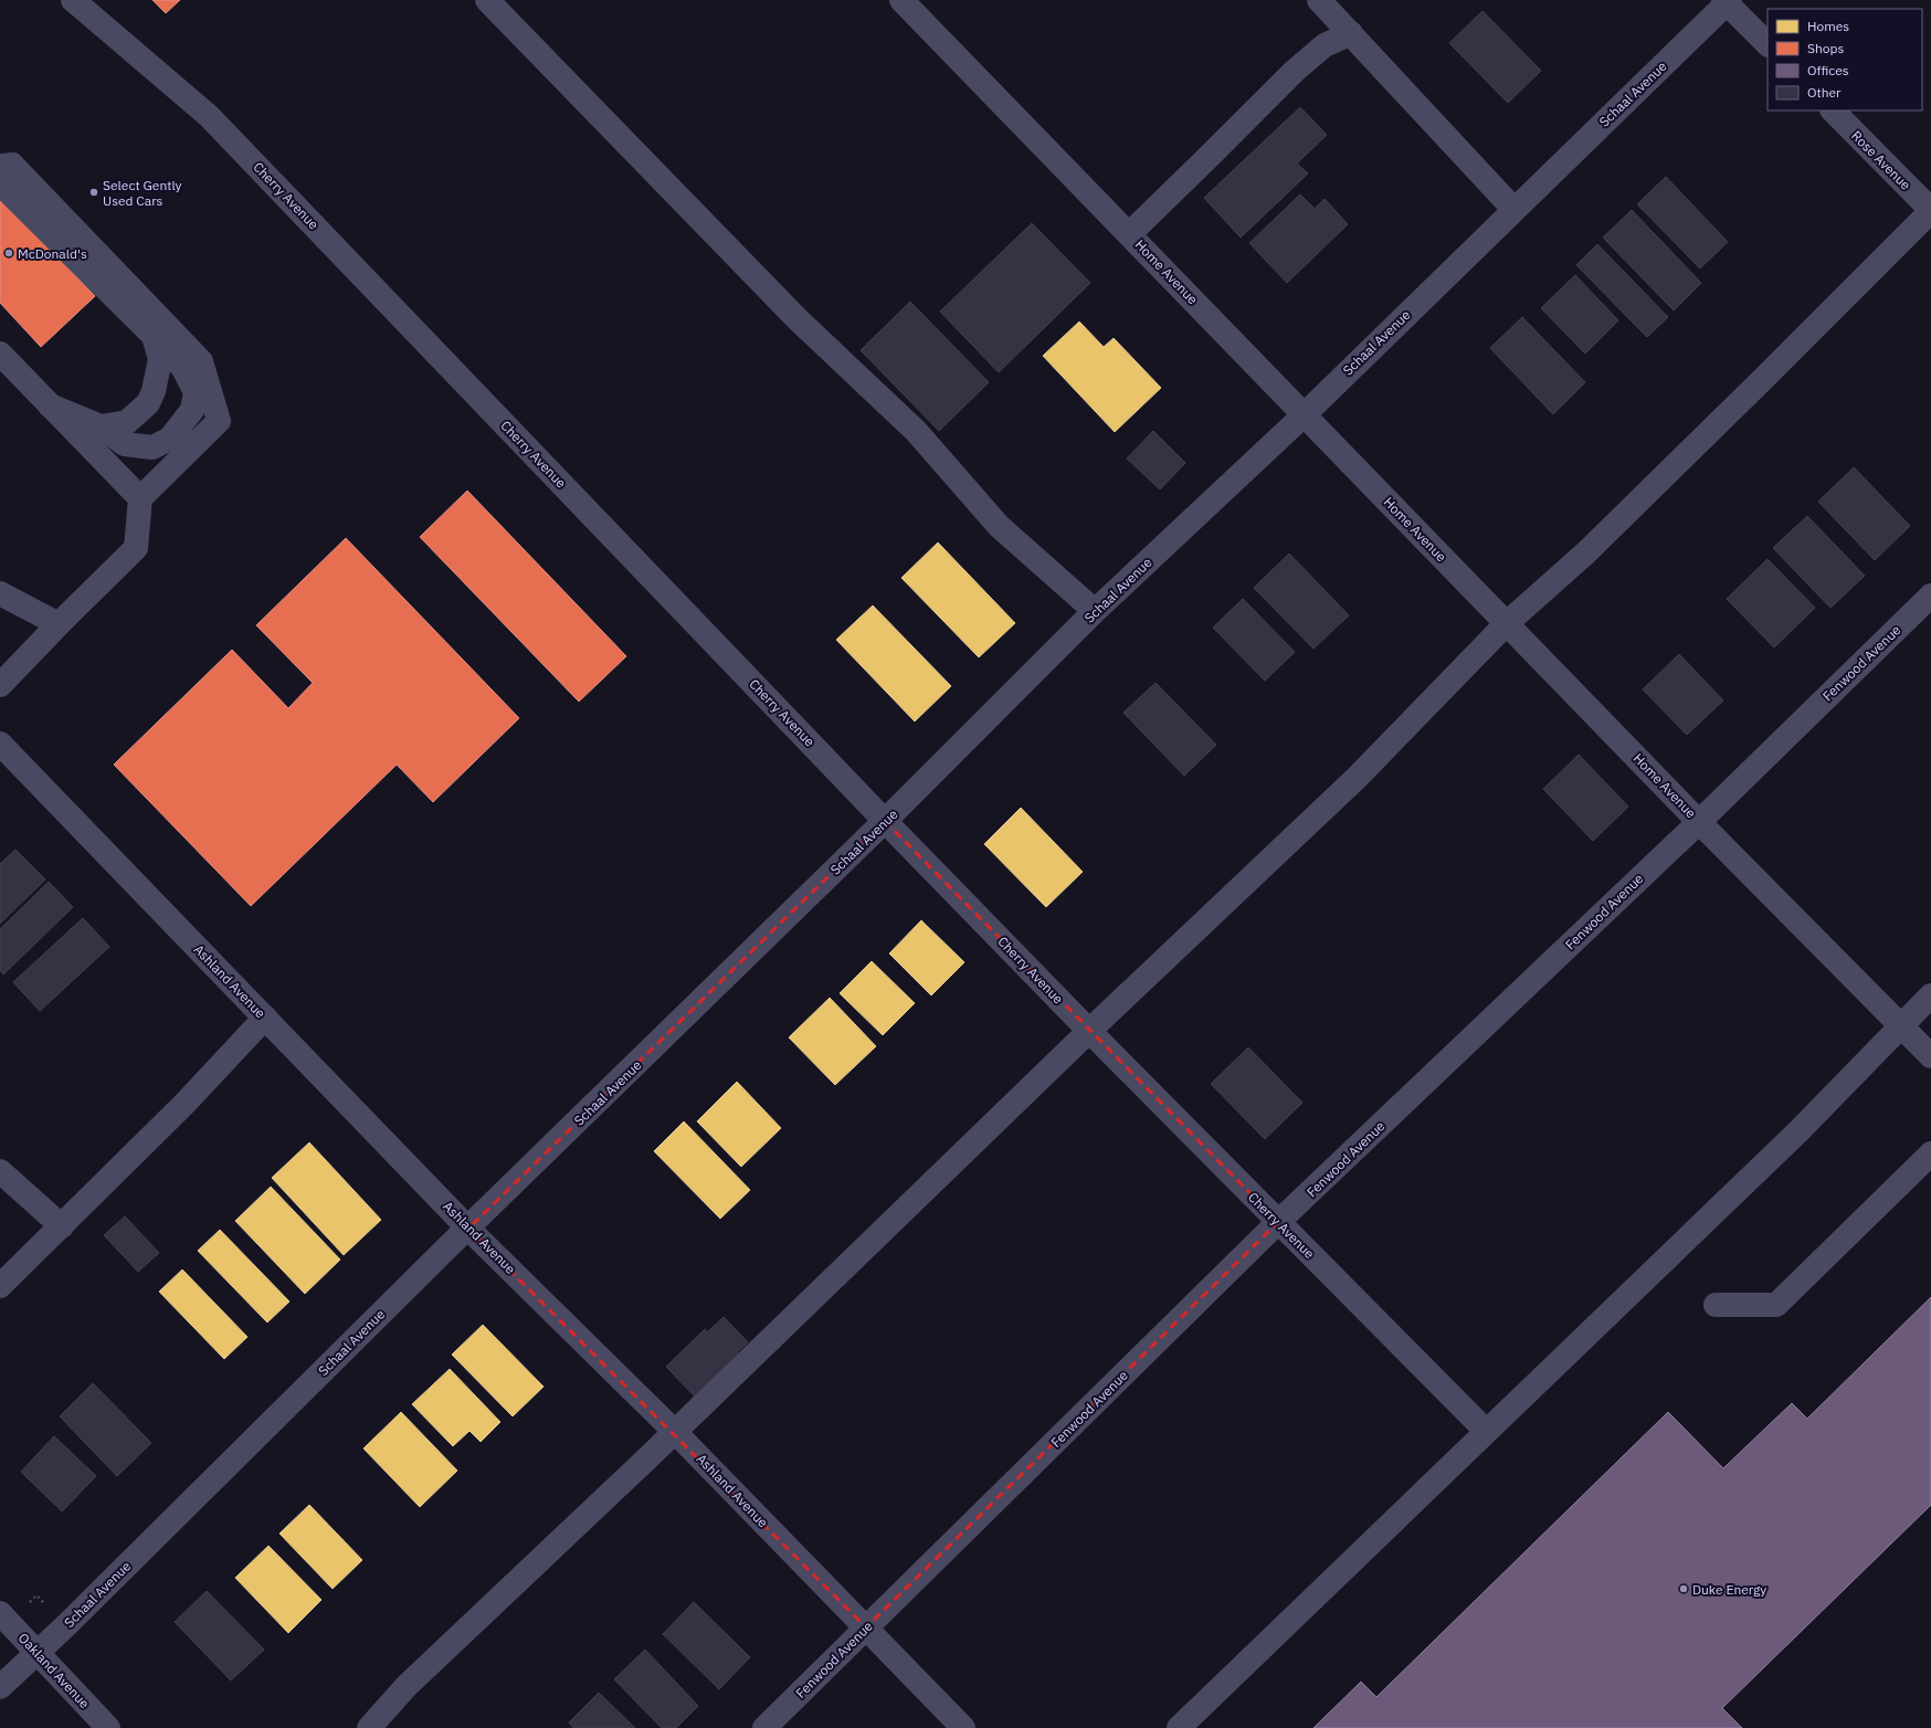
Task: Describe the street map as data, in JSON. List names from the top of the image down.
{
  "streets": {
    "street": [
      "Schaal Avenue",
      "Rose Avenue",
      "Cherry Avenue",
      "Home Avenue",
      "Fenwood Avenue",
      "Ashland Avenue",
      "Oakland Avenue"
    ]
  },
  "crossings": [
    ["Schaal Avenue", "Cherry Avenue"],
    ["Schaal Avenue", "Home Avenue"],
    ["Schaal Avenue", "Ashland Avenue"],
    ["Schaal Avenue", "Oakland Avenue"],
    ["Cherry Avenue", "Fenwood Avenue"],
    ["Home Avenue", "Fenwood Avenue"],
    ["Fenwood Avenue", "Ashland Avenue"]
  ],
  "places": ["Select Gently Used Cars", "McDonald's", "Duke Energy"],
  "legend": [
    "Homes",
    "Shops",
    "Offices",
    "Other"
  ]
}
